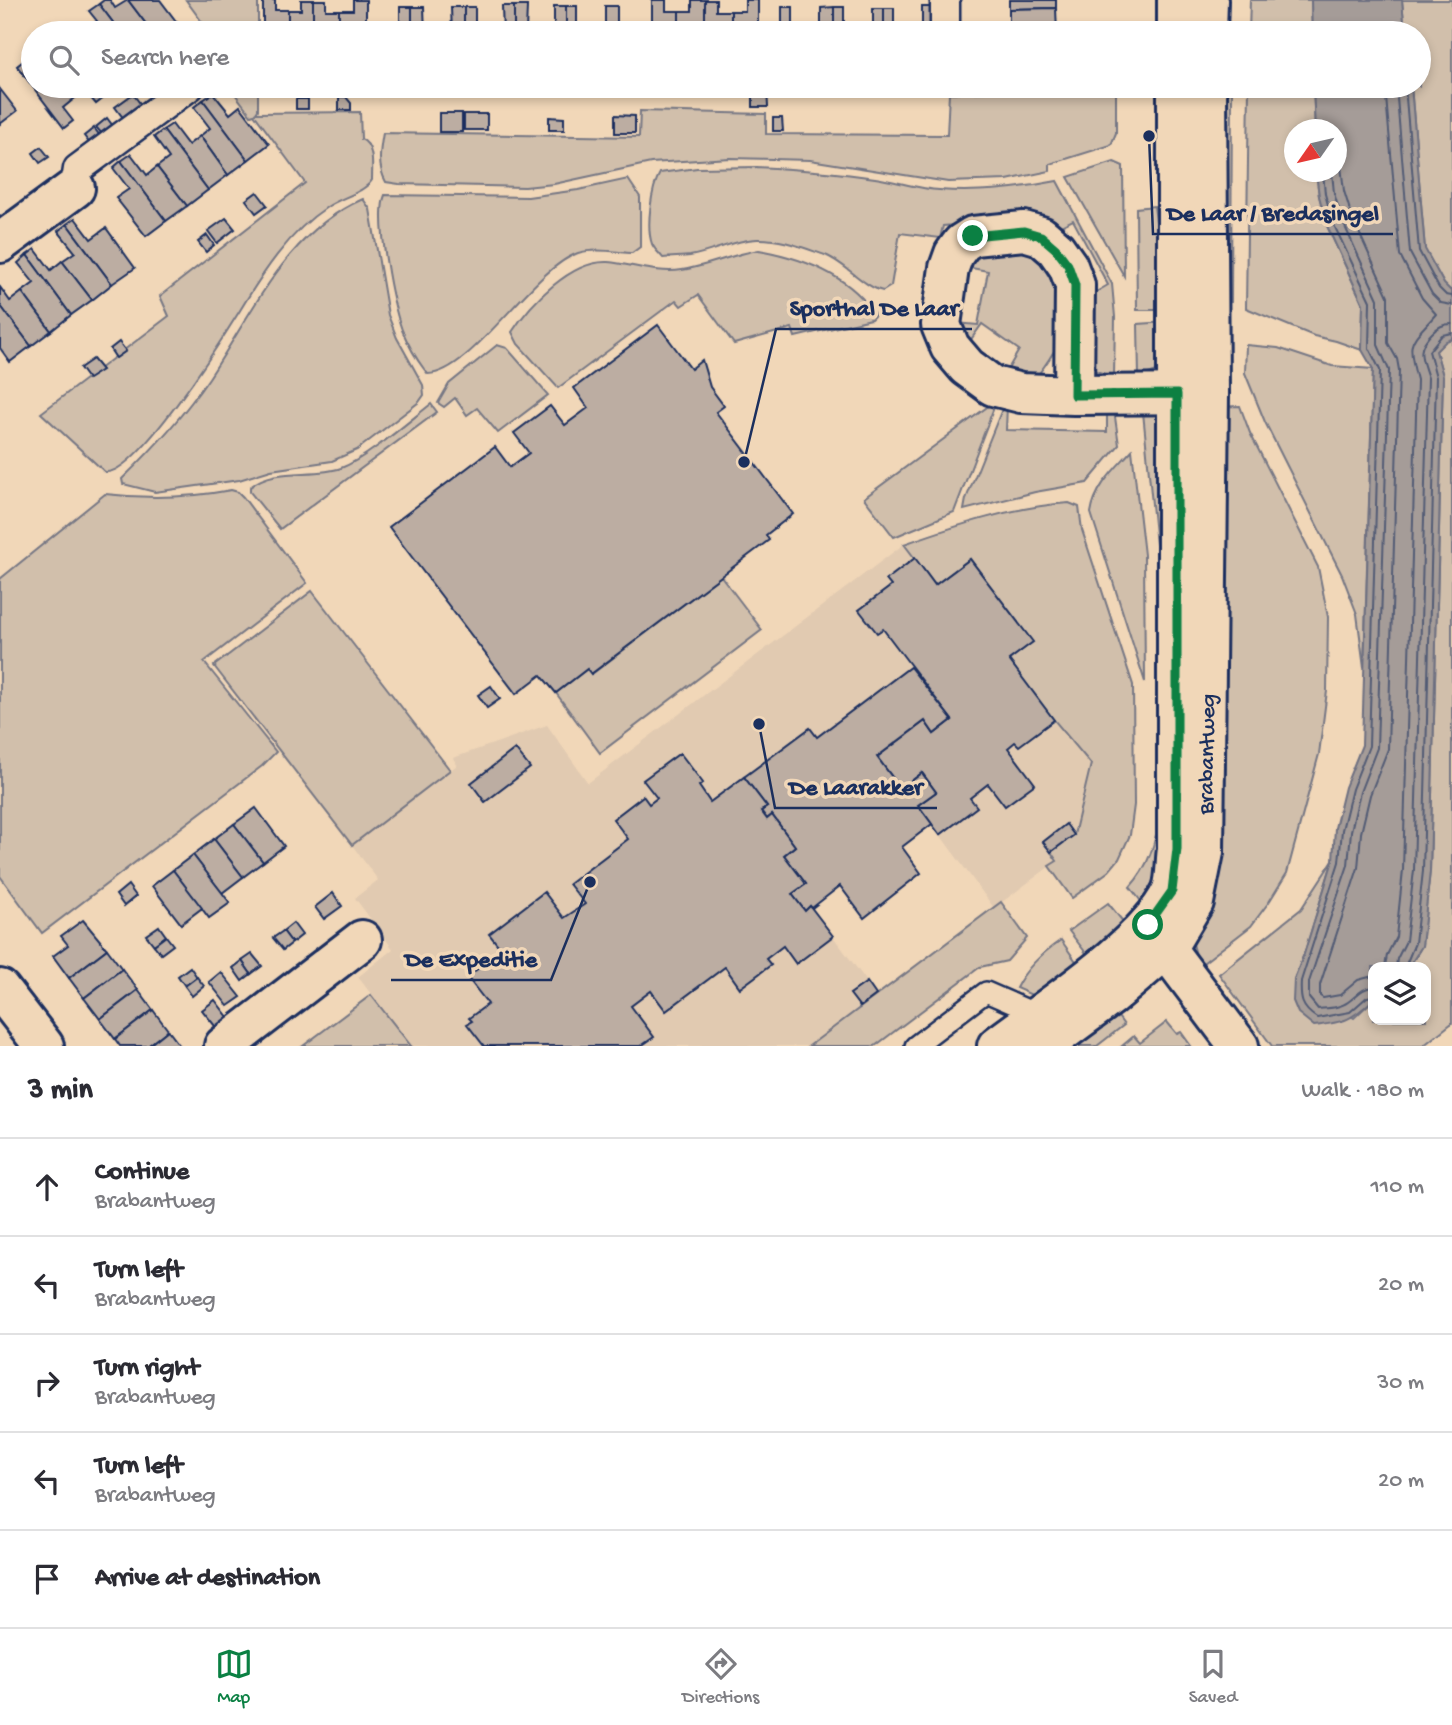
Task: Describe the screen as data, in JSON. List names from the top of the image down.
{
  "streets": {
    "street": ["Brabantweg"]
  },
  "places": [
    "De Laar / Bredasingel",
    "Sporthal De Laar",
    "De Laarakker",
    "De Expeditie"
  ],
  "north": "bottom left",
  "page": {
    "search": "Search here",
    "heading": ["3 min", "Walk · 180 m"],
    "list": [
      ["Continue", "Brabantweg", "110 m"],
      ["Turn left", "Brabantweg", "20 m"],
      ["Turn right", "Brabantweg", "30 m"],
      ["Turn left", "Brabantweg", "20 m"],
      "Arrive at destination"
    ],
    "nav": ["Map", "Directions", "Saved"]
  }
}
